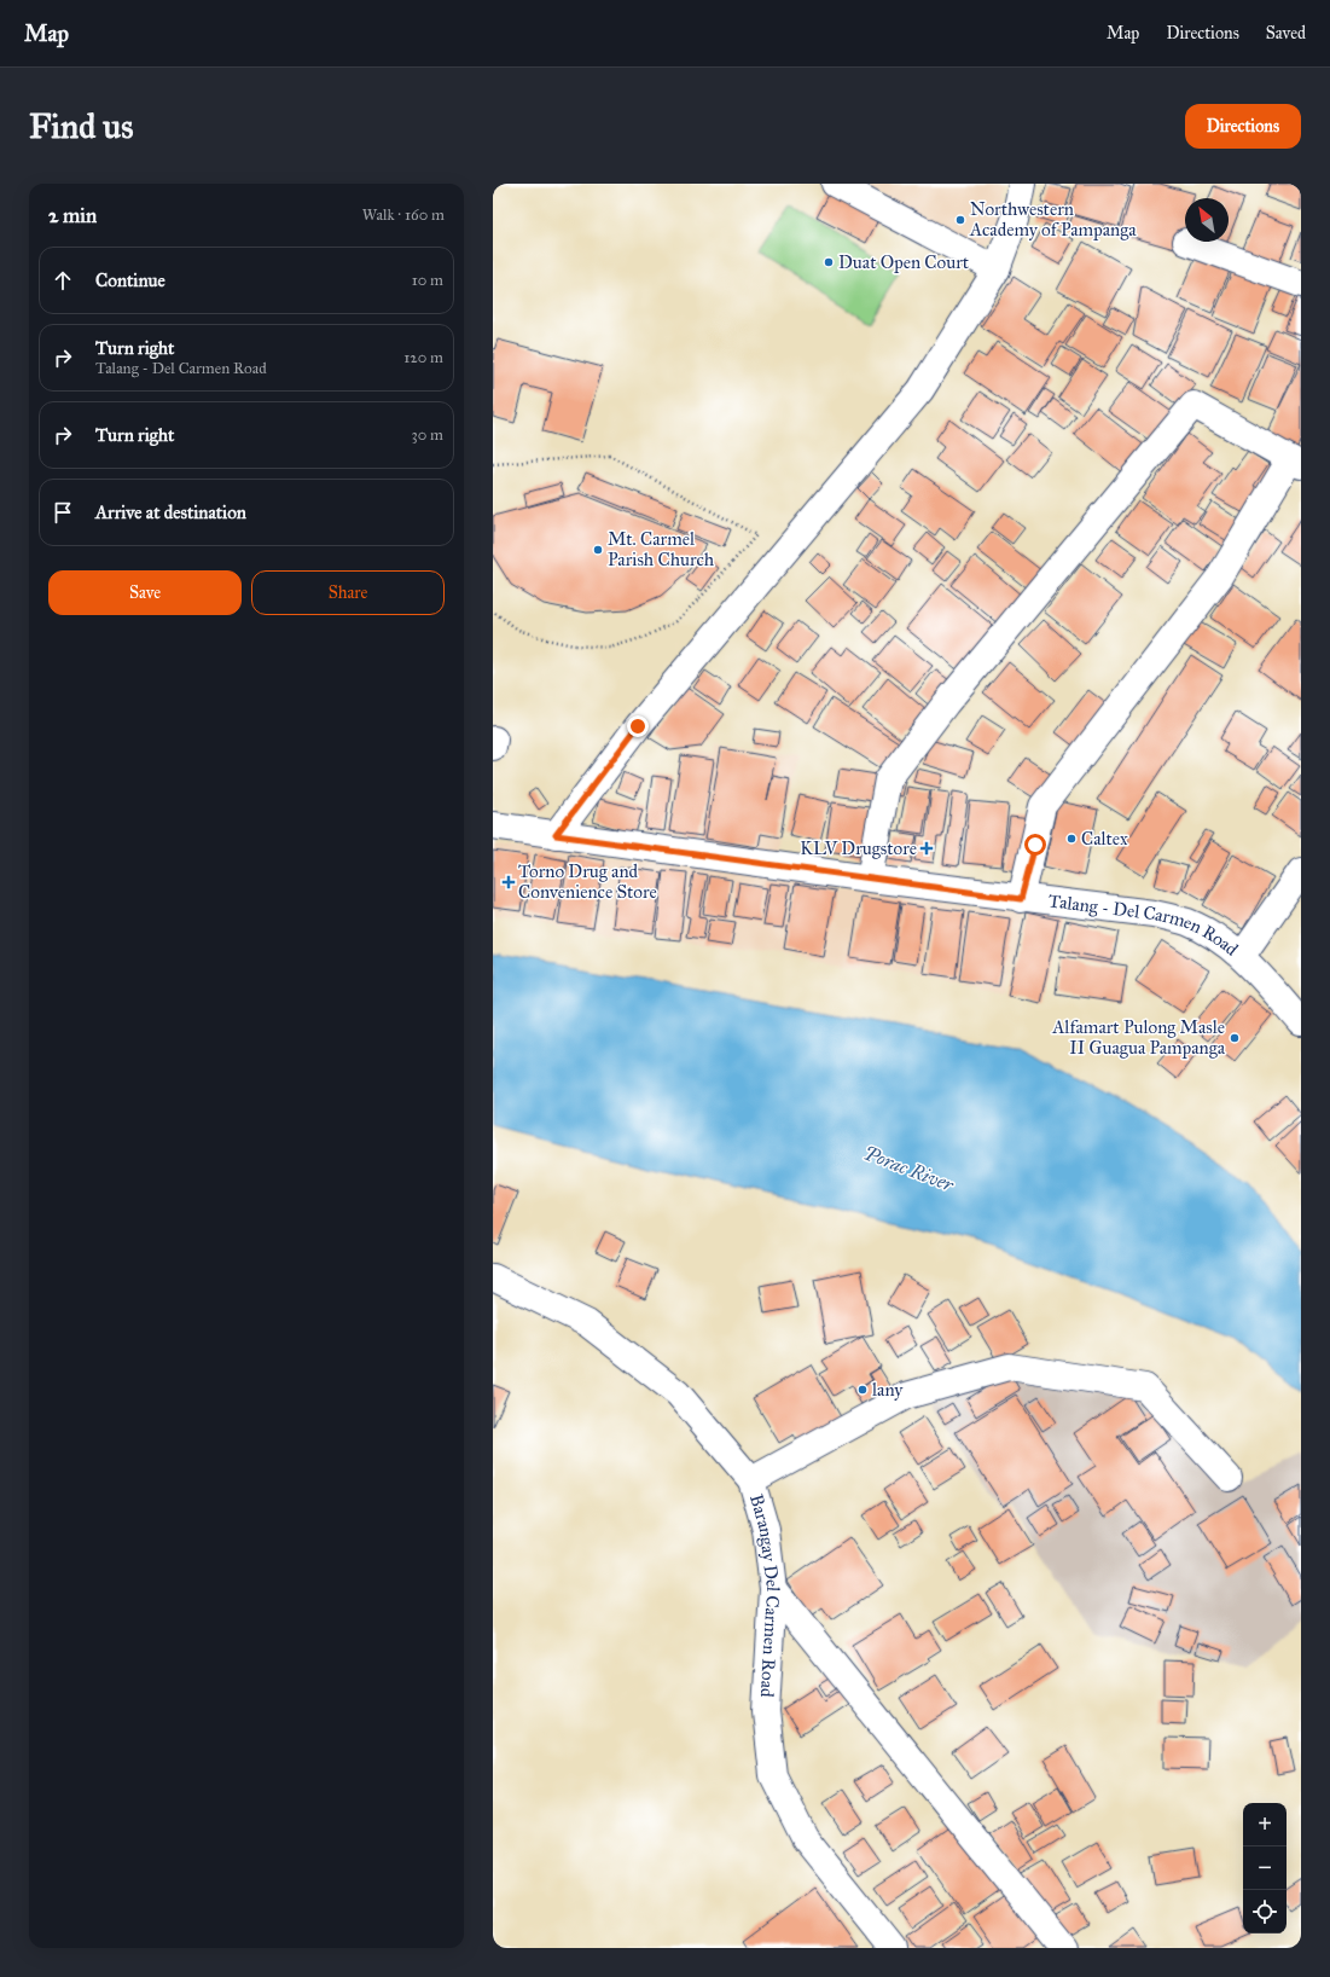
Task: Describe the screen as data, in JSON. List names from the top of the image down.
{
  "streets": {
    "street": ["Talang - Del Carmen Road", "Barangay Del Carmen Road"]
  },
  "water": ["Porac River"],
  "places": {
    "other": [
      "Northwestern Academy of Pampanga",
      "Duat Open Court",
      "Mt. Carmel Parish Church",
      "Caltex",
      "Alfamart Pulong Masle II Guagua Pampanga",
      "lany"
    ],
    "health": ["KLV Drugstore", "Torno Drug and Convenience Store"]
  },
  "north": "top left",
  "page": {
    "header": "Map",
    "nav": ["Map", "Directions", "Saved"],
    "buttons": [
      "Directions",
      ["Save", "Share"]
    ],
    "title": "Find us",
    "heading": ["2 min", "Walk · 160 m"],
    "list": [
      ["Continue", "10 m"],
      ["Turn right", "Talang - Del Carmen Road", "120 m"],
      ["Turn right", "30 m"],
      "Arrive at destination"
    ],
    "map_buttons": ["+", "−"]
  }
}
